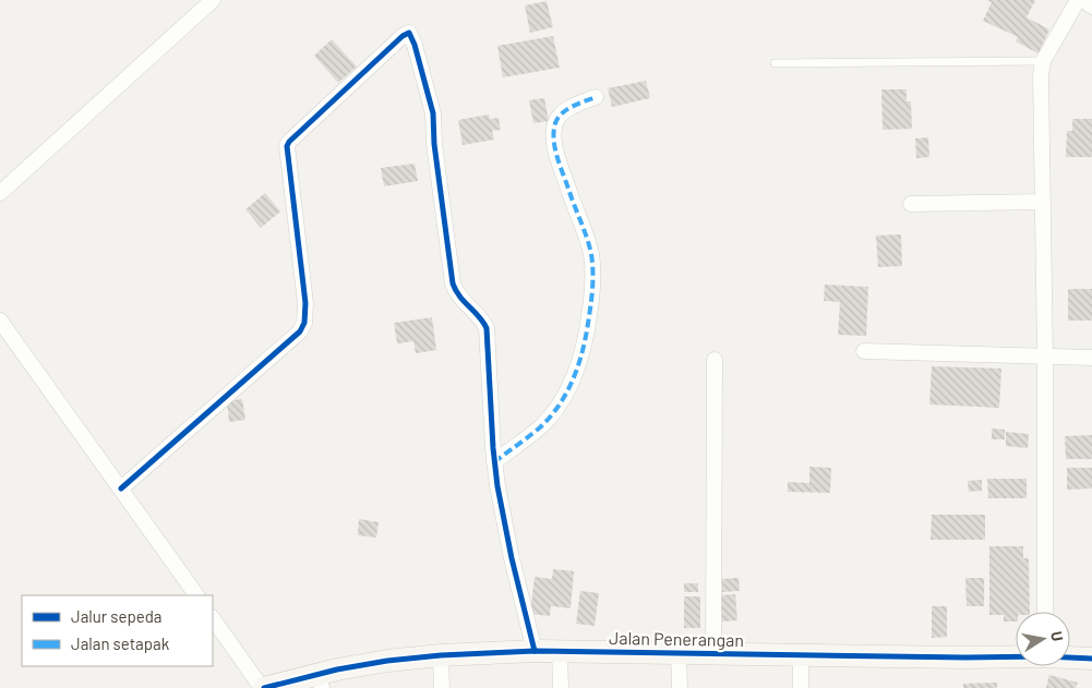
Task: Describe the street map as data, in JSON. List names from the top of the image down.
{
  "streets": {
    "street": ["Jalan Penerangan"]
  },
  "legend": ["Jalur sepeda", "Jalan setapak"],
  "north": "right"
}
